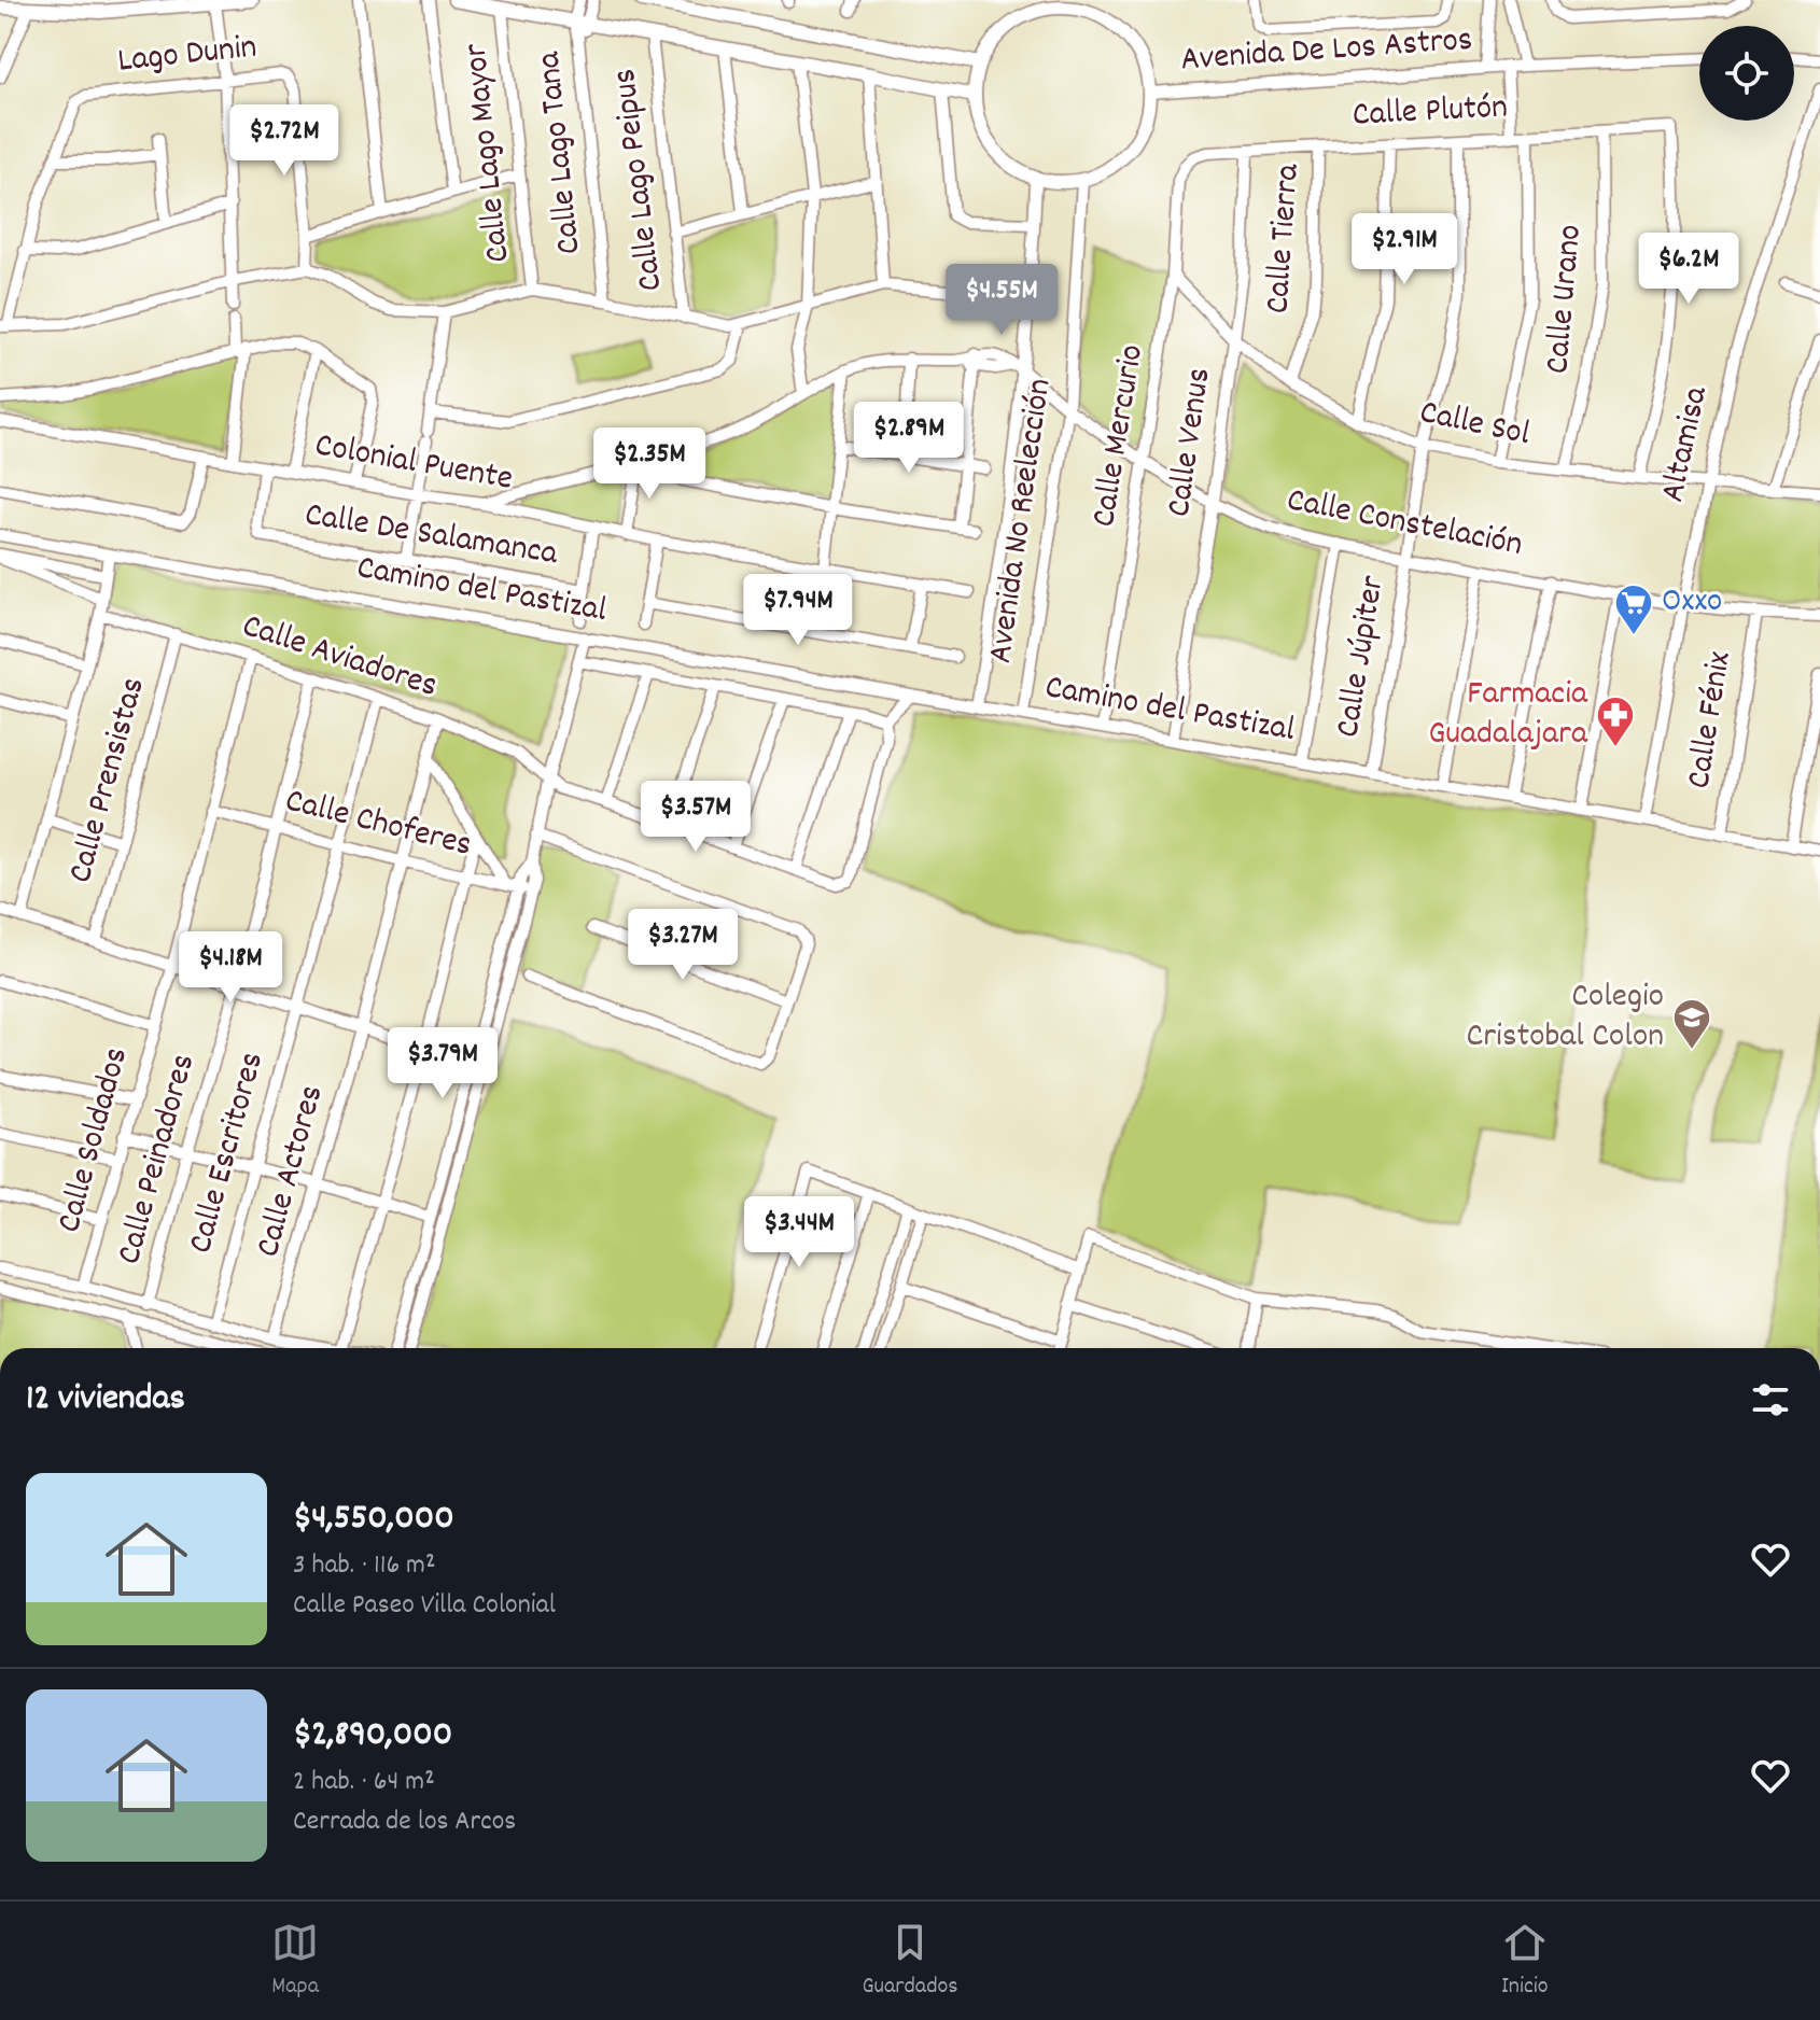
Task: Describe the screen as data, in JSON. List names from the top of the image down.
{
  "streets": {
    "street": [
      "Avenida De Los Astros",
      "Lago Dunin",
      "Calle Plutón",
      "Calle Lago Mayor",
      "Calle Lago Tana",
      "Calle Lago Peipus",
      "Calle Tierra",
      "Calle Urano",
      "Calle Sol",
      "Calle Mercurio",
      "Calle Venus",
      "Altamisa",
      "Colonial Puente",
      "Avenida No Reelección",
      "Calle Constelación",
      "Calle De Salamanca",
      "Camino del Pastizal",
      "Calle Júpiter",
      "Calle Aviadores",
      "Calle Fénix",
      "Calle Prensistas",
      "Calle Choferes",
      "Calle Soldados",
      "Calle Escritores",
      "Calle Peinadores",
      "Calle Actores"
    ]
  },
  "crossings": [
    ["Avenida De Los Astros", "Avenida No Reelección"],
    ["Calle Plutón", "Calle Tierra"],
    ["Calle Plutón", "Calle Urano"],
    ["Calle Plutón", "Calle Sol"],
    ["Calle Plutón", "Calle Mercurio"],
    ["Calle Plutón", "Calle Venus"],
    ["Calle Plutón", "Calle Júpiter"],
    ["Calle Tierra", "Calle Sol"],
    ["Calle Urano", "Calle Sol"],
    ["Calle Sol", "Calle Mercurio"],
    ["Calle Sol", "Calle Venus"],
    ["Calle Sol", "Altamisa"],
    ["Calle Sol", "Calle Júpiter"],
    ["Calle Mercurio", "Calle Constelación"],
    ["Calle Mercurio", "Camino del Pastizal"],
    ["Calle Venus", "Calle Constelación"],
    ["Calle Venus", "Camino del Pastizal"],
    ["Altamisa", "Calle Constelación"],
    ["Altamisa", "Camino del Pastizal"],
    ["Colonial Puente", "Calle De Salamanca"],
    ["Avenida No Reelección", "Calle Constelación"],
    ["Avenida No Reelección", "Camino del Pastizal"],
    ["Calle Constelación", "Calle Júpiter"],
    ["Calle Constelación", "Calle Fénix"],
    ["Camino del Pastizal", "Calle Júpiter"],
    ["Camino del Pastizal", "Calle Fénix"],
    ["Calle Aviadores", "Calle Prensistas"],
    ["Calle Aviadores", "Calle Soldados"],
    ["Calle Aviadores", "Calle Escritores"],
    ["Calle Aviadores", "Calle Peinadores"],
    ["Calle Aviadores", "Calle Actores"],
    ["Calle Choferes", "Calle Soldados"],
    ["Calle Choferes", "Calle Escritores"],
    ["Calle Choferes", "Calle Peinadores"],
    ["Calle Choferes", "Calle Actores"]
  ],
  "places": {
    "supermarket": ["Oxxo"],
    "pharmacy": ["Farmacia Guadalajara"],
    "school or university": ["Colegio Cristobal Colon"]
  },
  "page": {
    "price": [
      "$2.72M",
      "$2.91M",
      "$6.2M",
      "$4.55M",
      "$2.89M",
      "$2.35M",
      "$7.94M",
      "$3.57M",
      "$3.27M",
      "$4.18M",
      "$3.79M",
      "$3.44M"
    ],
    "heading": "12 viviendas",
    "list": [
      {
        "name": "$4,550,000",
        "note": "3 hab. · 116 m² · Calle Paseo Villa Colonial"
      },
      {
        "name": "$2,890,000",
        "note": "2 hab. · 64 m² · Cerrada de los Arcos"
      }
    ],
    "tabs": ["Mapa", "Guardados", "Inicio"]
  }
}
